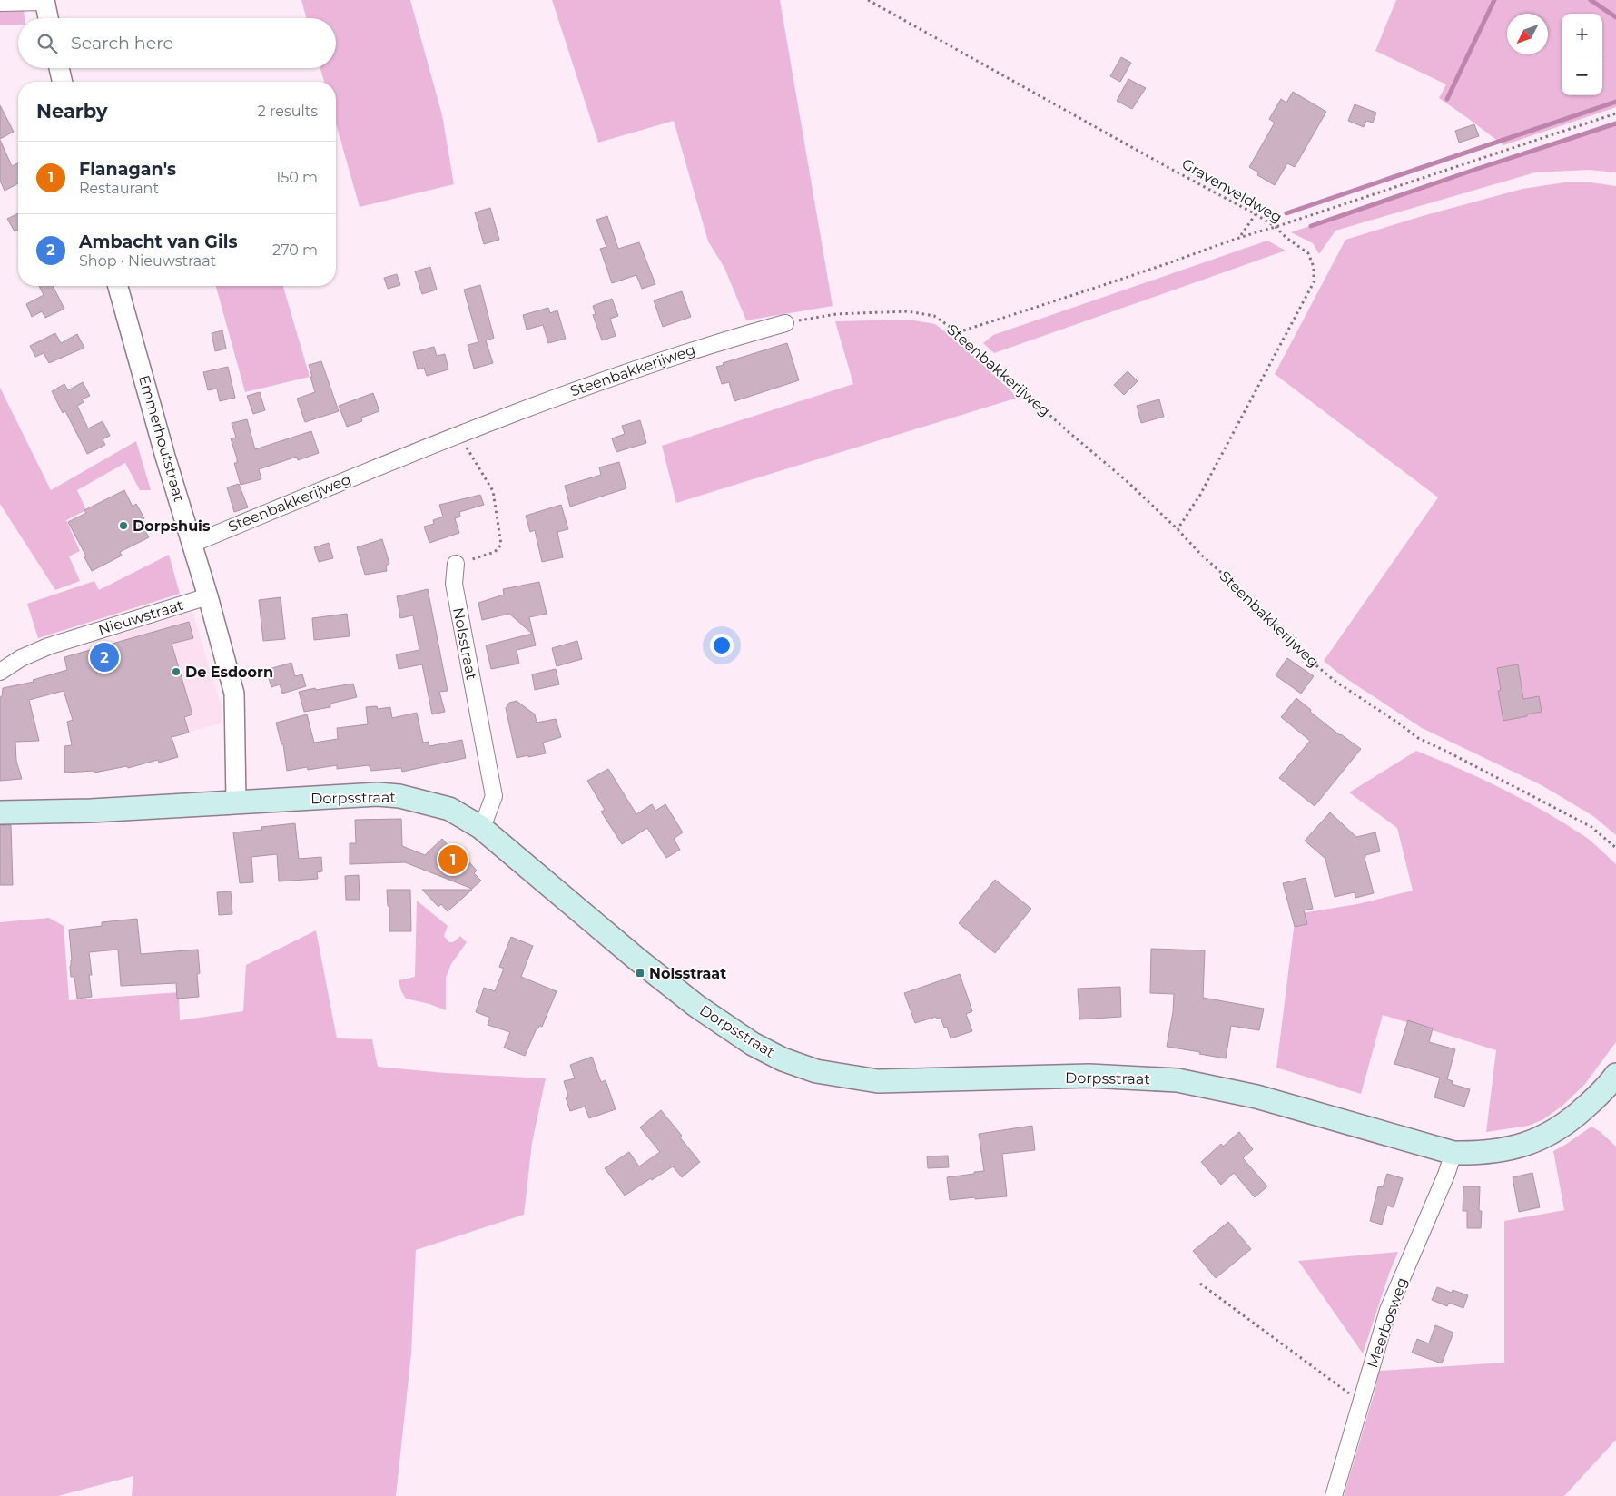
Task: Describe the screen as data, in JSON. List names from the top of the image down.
{
  "streets": {
    "main road": ["Dorpsstraat"],
    "street": [
      "Steenbakkerijweg",
      "Emmerhoutstraat",
      "Nieuwstraat",
      "Nolsstraat",
      "Meerbosweg"
    ],
    "path": ["Gravenveldweg"]
  },
  "crossings": [
    ["Gravenveldweg", "Steenbakkerijweg"],
    ["Steenbakkerijweg", "Emmerhoutstraat"],
    ["Emmerhoutstraat", "Nieuwstraat"],
    ["Emmerhoutstraat", "Dorpsstraat"],
    ["Nolsstraat", "Dorpsstraat"],
    ["Dorpsstraat", "Meerbosweg"]
  ],
  "places": {
    "other": ["Dorpshuis", "De Esdoorn"],
    "transit": ["Nolsstraat"]
  },
  "north": "bottom left",
  "page": {
    "map_buttons": ["+", "−"],
    "search": "Search here",
    "heading": ["Nearby", "2 results"],
    "list": [
      {
        "mark": "1",
        "name": "Flanagan's",
        "note": "Restaurant",
        "value": "150 m"
      },
      {
        "mark": "2",
        "name": "Ambacht van Gils",
        "note": "Shop · Nieuwstraat",
        "value": "270 m"
      }
    ],
    "pins": ["2", "1"]
  }
}
